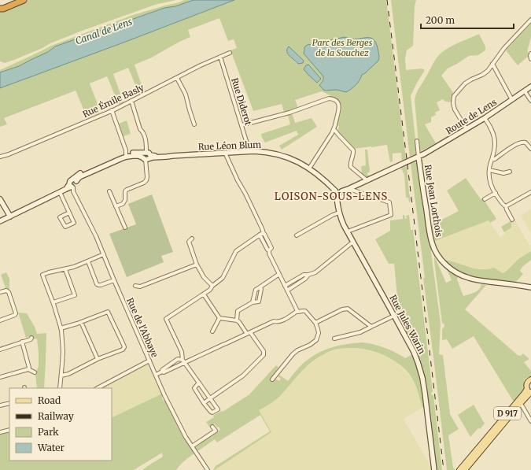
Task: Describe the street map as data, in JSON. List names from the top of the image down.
{
  "streets": {
    "main road": ["D 917"],
    "street": [
      "Rue Émile Basly",
      "Rue Diderot",
      "Route de Lens",
      "Rue Léon Blum",
      "Rue Jean Lorthois",
      "Rue Jules Warin",
      "Rue de l'Abbaye"
    ]
  },
  "crossings": [
    ["Rue Émile Basly", "Rue Diderot"],
    ["Rue Diderot", "Rue Léon Blum"],
    ["Route de Lens", "Rue Jean Lorthois"],
    ["Rue Léon Blum", "Rue Jules Warin"]
  ],
  "districts": ["LOISON-SOUS-LENS"],
  "water": ["Canal de Lens"],
  "parks": ["Parc des Berges de la Souchez"],
  "legend": [
    "Road",
    "Railway",
    "Park",
    "Water"
  ],
  "scale_bar": "200 m"
}
